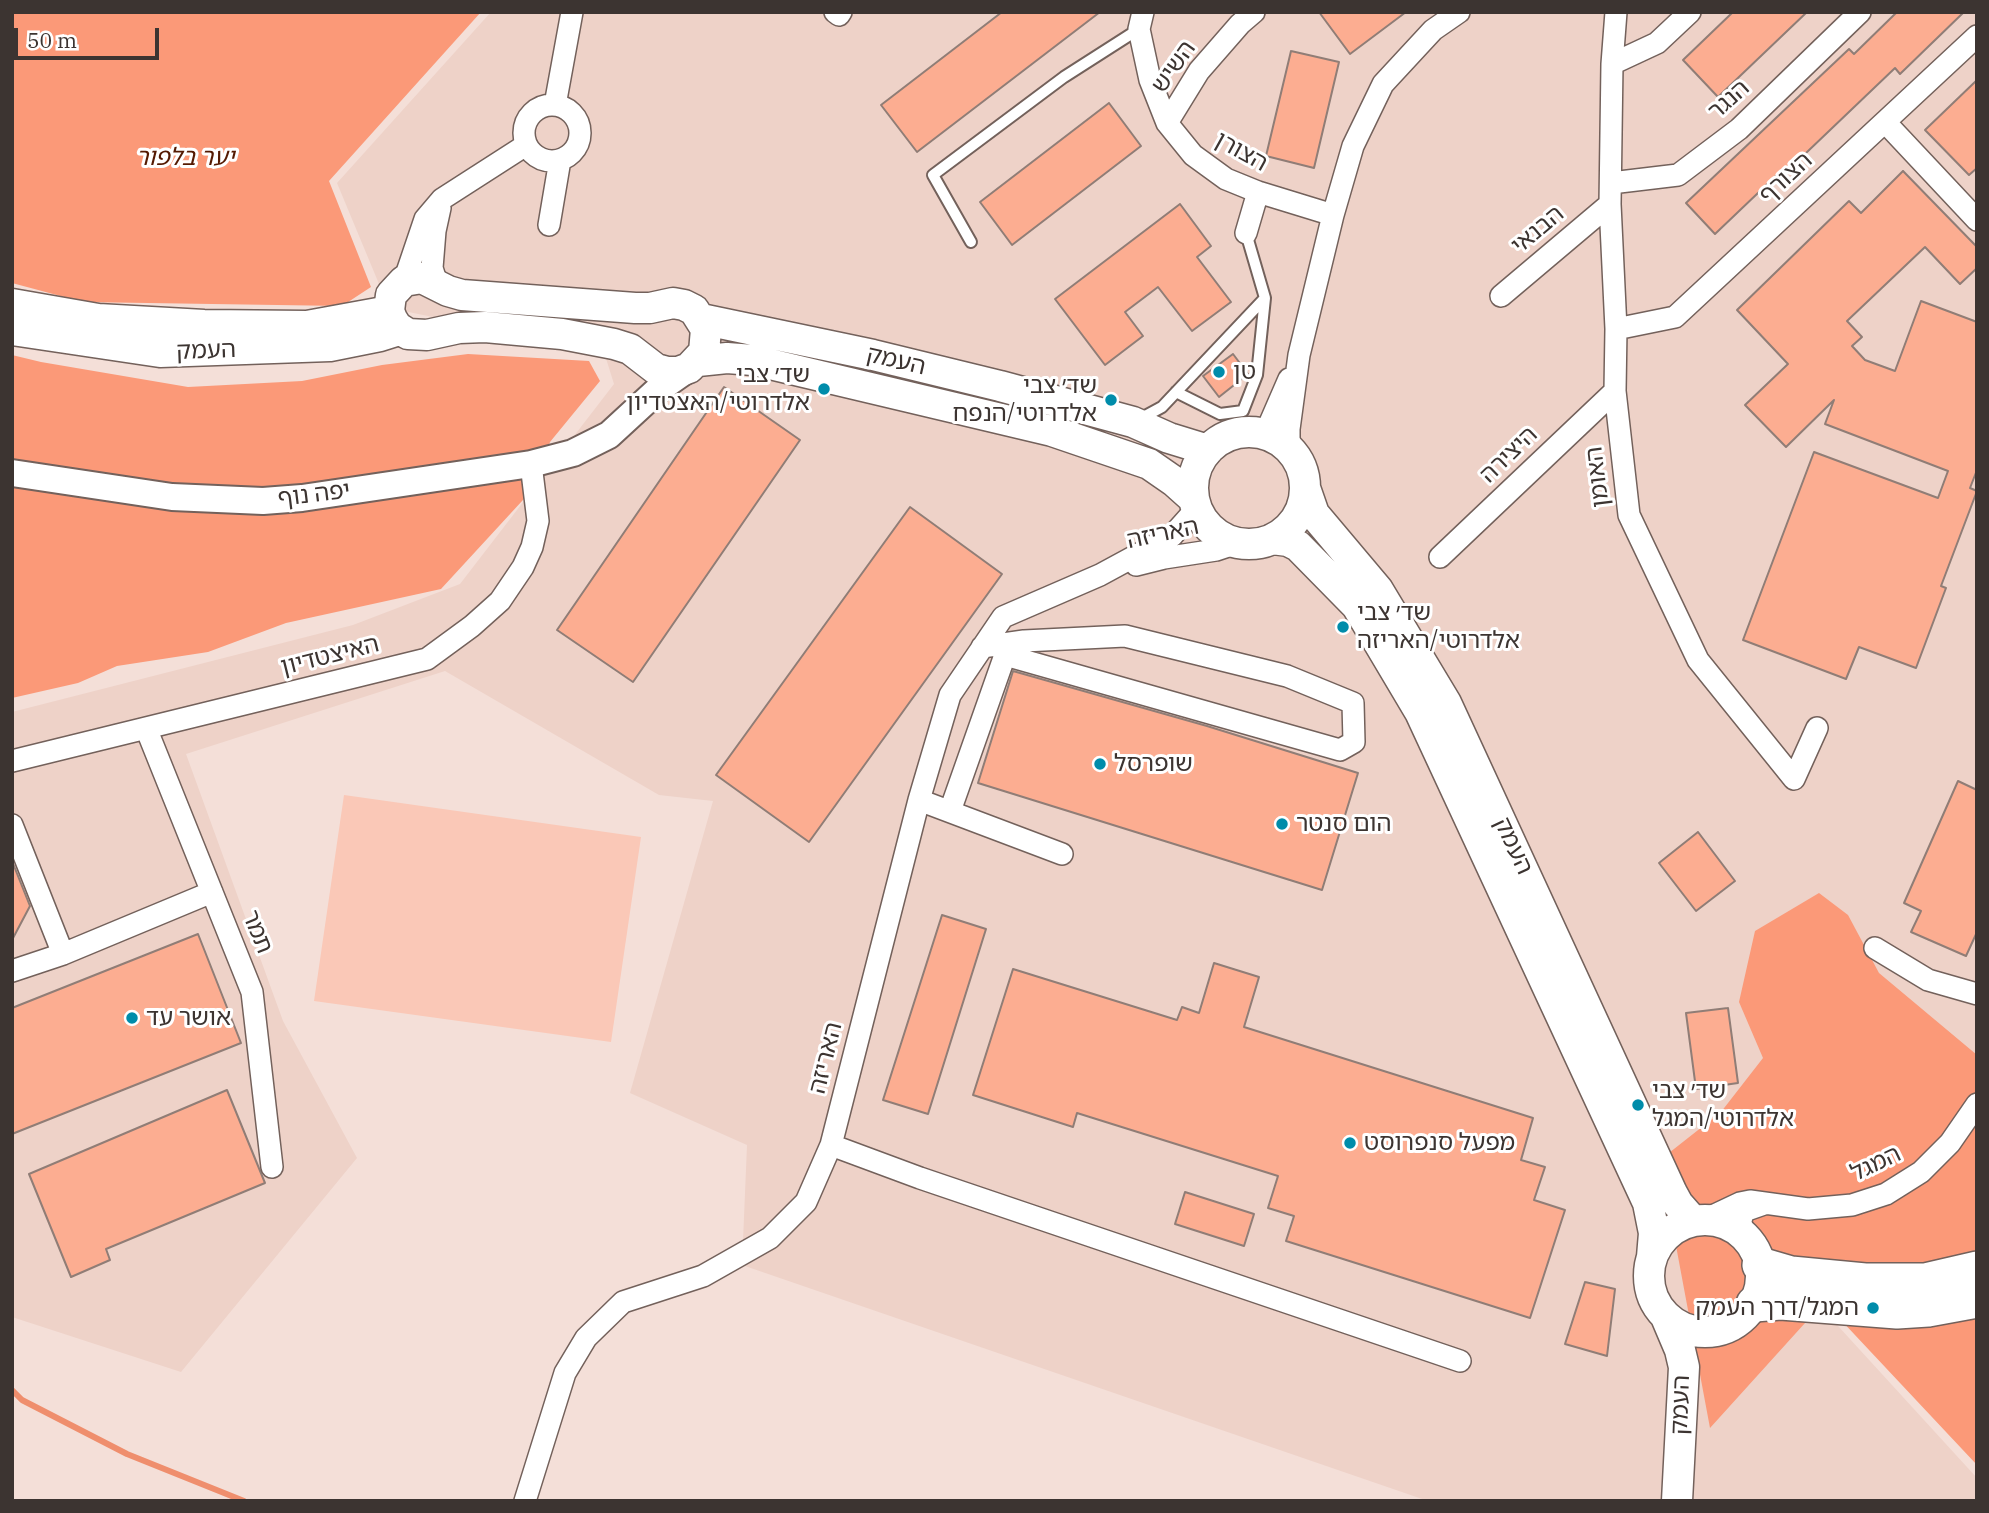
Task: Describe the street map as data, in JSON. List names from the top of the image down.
{
  "streets": {
    "main road": ["העמק"],
    "street": [
      "השיש",
      "הנגר",
      "הצורן",
      "הצורף",
      "הבנאי",
      "היצירה",
      "האומן",
      "יפה נוף",
      "האריזה",
      "האיצטדיון",
      "תמר",
      "המגל"
    ]
  },
  "crossings": [
    ["השיש", "הצורן"],
    ["הנגר", "הבנאי"],
    ["הנגר", "האומן"],
    ["הצורף", "האומן"],
    ["הבנאי", "האומן"],
    ["העמק", "יפה נוף"],
    ["העמק", "האריזה"],
    ["העמק", "המגל"],
    ["היצירה", "האומן"],
    ["יפה נוף", "האיצטדיון"],
    ["האיצטדיון", "תמר"]
  ],
  "parks": ["יער בלפור"],
  "places": [
    "טן",
    "שד׳ צבי אלדרוטי/האצטדיון",
    "שד׳ צבי אלדרוטי/הנפח",
    "שד׳ צבי אלדרוטי/האריזה",
    "שופרסל",
    "הום סנטר",
    "אושר עד",
    "שד׳ צבי אלדרוטי/המגל",
    "מפעל סנפרוסט",
    "המגל/דרך העמק"
  ],
  "scale_bar": "50 m"
}
